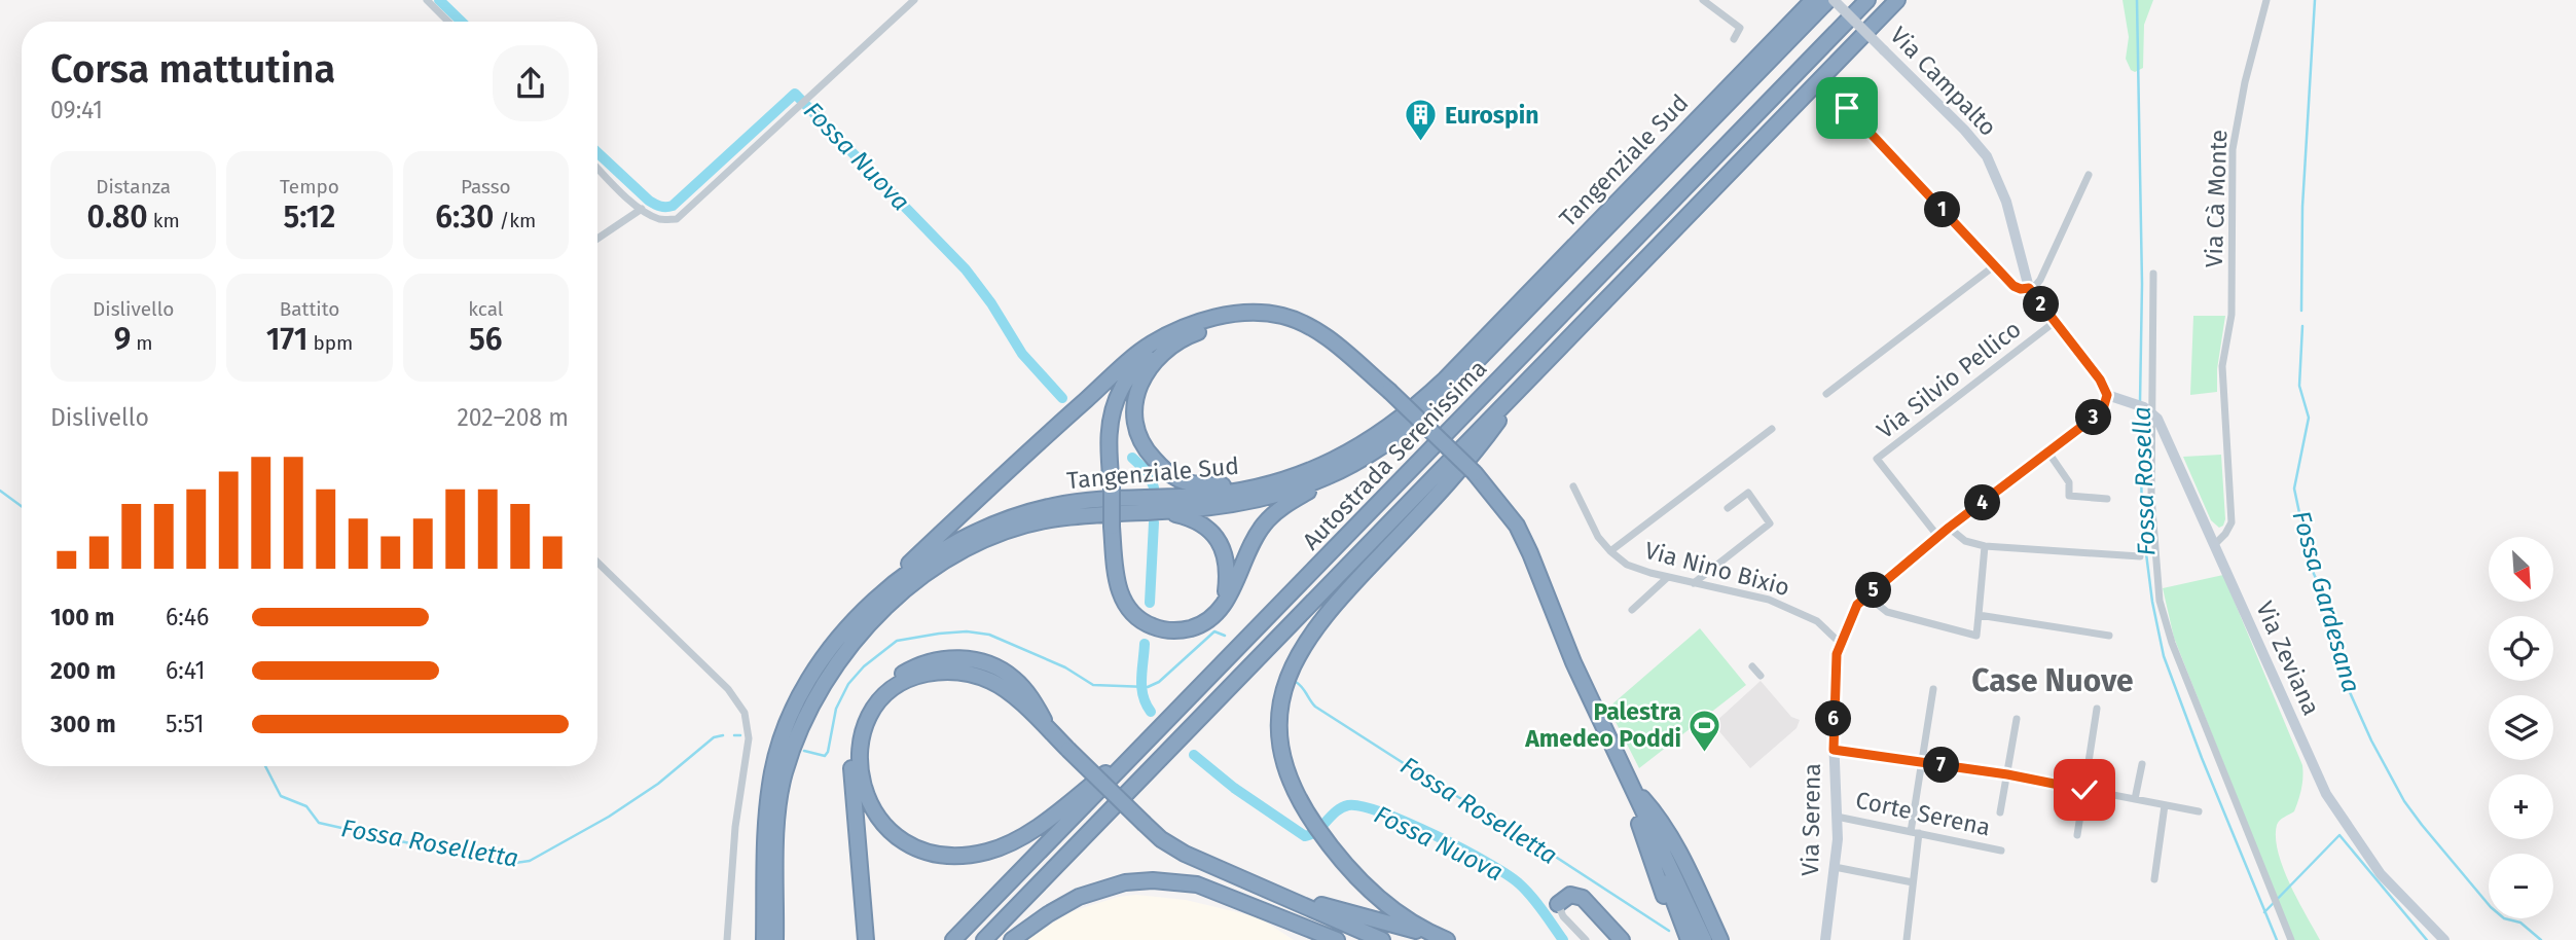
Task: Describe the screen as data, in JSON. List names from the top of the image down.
{
  "streets": {
    "highway": ["Tangenziale Sud", "Autostrada Serenissima"],
    "street": [
      "Via Campalto",
      "Via Cà Monte",
      "Via Silvio Pellico",
      "Via Nino Bixio",
      "Via Zeviana",
      "Corte Serena",
      "Via Serena"
    ]
  },
  "crossings": [
    ["Via Campalto", "Tangenziale Sud"],
    ["Via Cà Monte", "Via Zeviana"],
    ["Via Silvio Pellico", "Via Serena"],
    ["Via Nino Bixio", "Via Serena"],
    ["Corte Serena", "Via Serena"]
  ],
  "districts": ["Case Nuove"],
  "water": [
    "Fossa Nuova",
    "Fossa Rosella",
    "Fossa Gardesana",
    "Fossa Roselletta"
  ],
  "places": {
    "building": ["Eurospin"],
    "sports": ["Palestra Amedeo Poddi"]
  },
  "north": "bottom right",
  "page": {
    "heading": ["Corsa mattutina", "09:41"],
    "stats": [
      ["Distanza", "0.80 km"],
      ["Tempo", "5:12"],
      ["Passo", "6:30 /km"],
      ["Dislivello", "9 m"],
      ["Battito", "171 bpm"],
      ["kcal", "56"]
    ],
    "pins": [
      "1",
      "2",
      "3",
      "4",
      "5",
      "6",
      "7"
    ],
    "chart": ["Dislivello", "202–208 m"],
    "map_buttons": ["+", "−"],
    "list": [
      {
        "name": "100 m",
        "note": "6:46"
      },
      {
        "name": "200 m",
        "note": "6:41"
      },
      {
        "name": "300 m",
        "note": "5:51"
      }
    ]
  }
}
